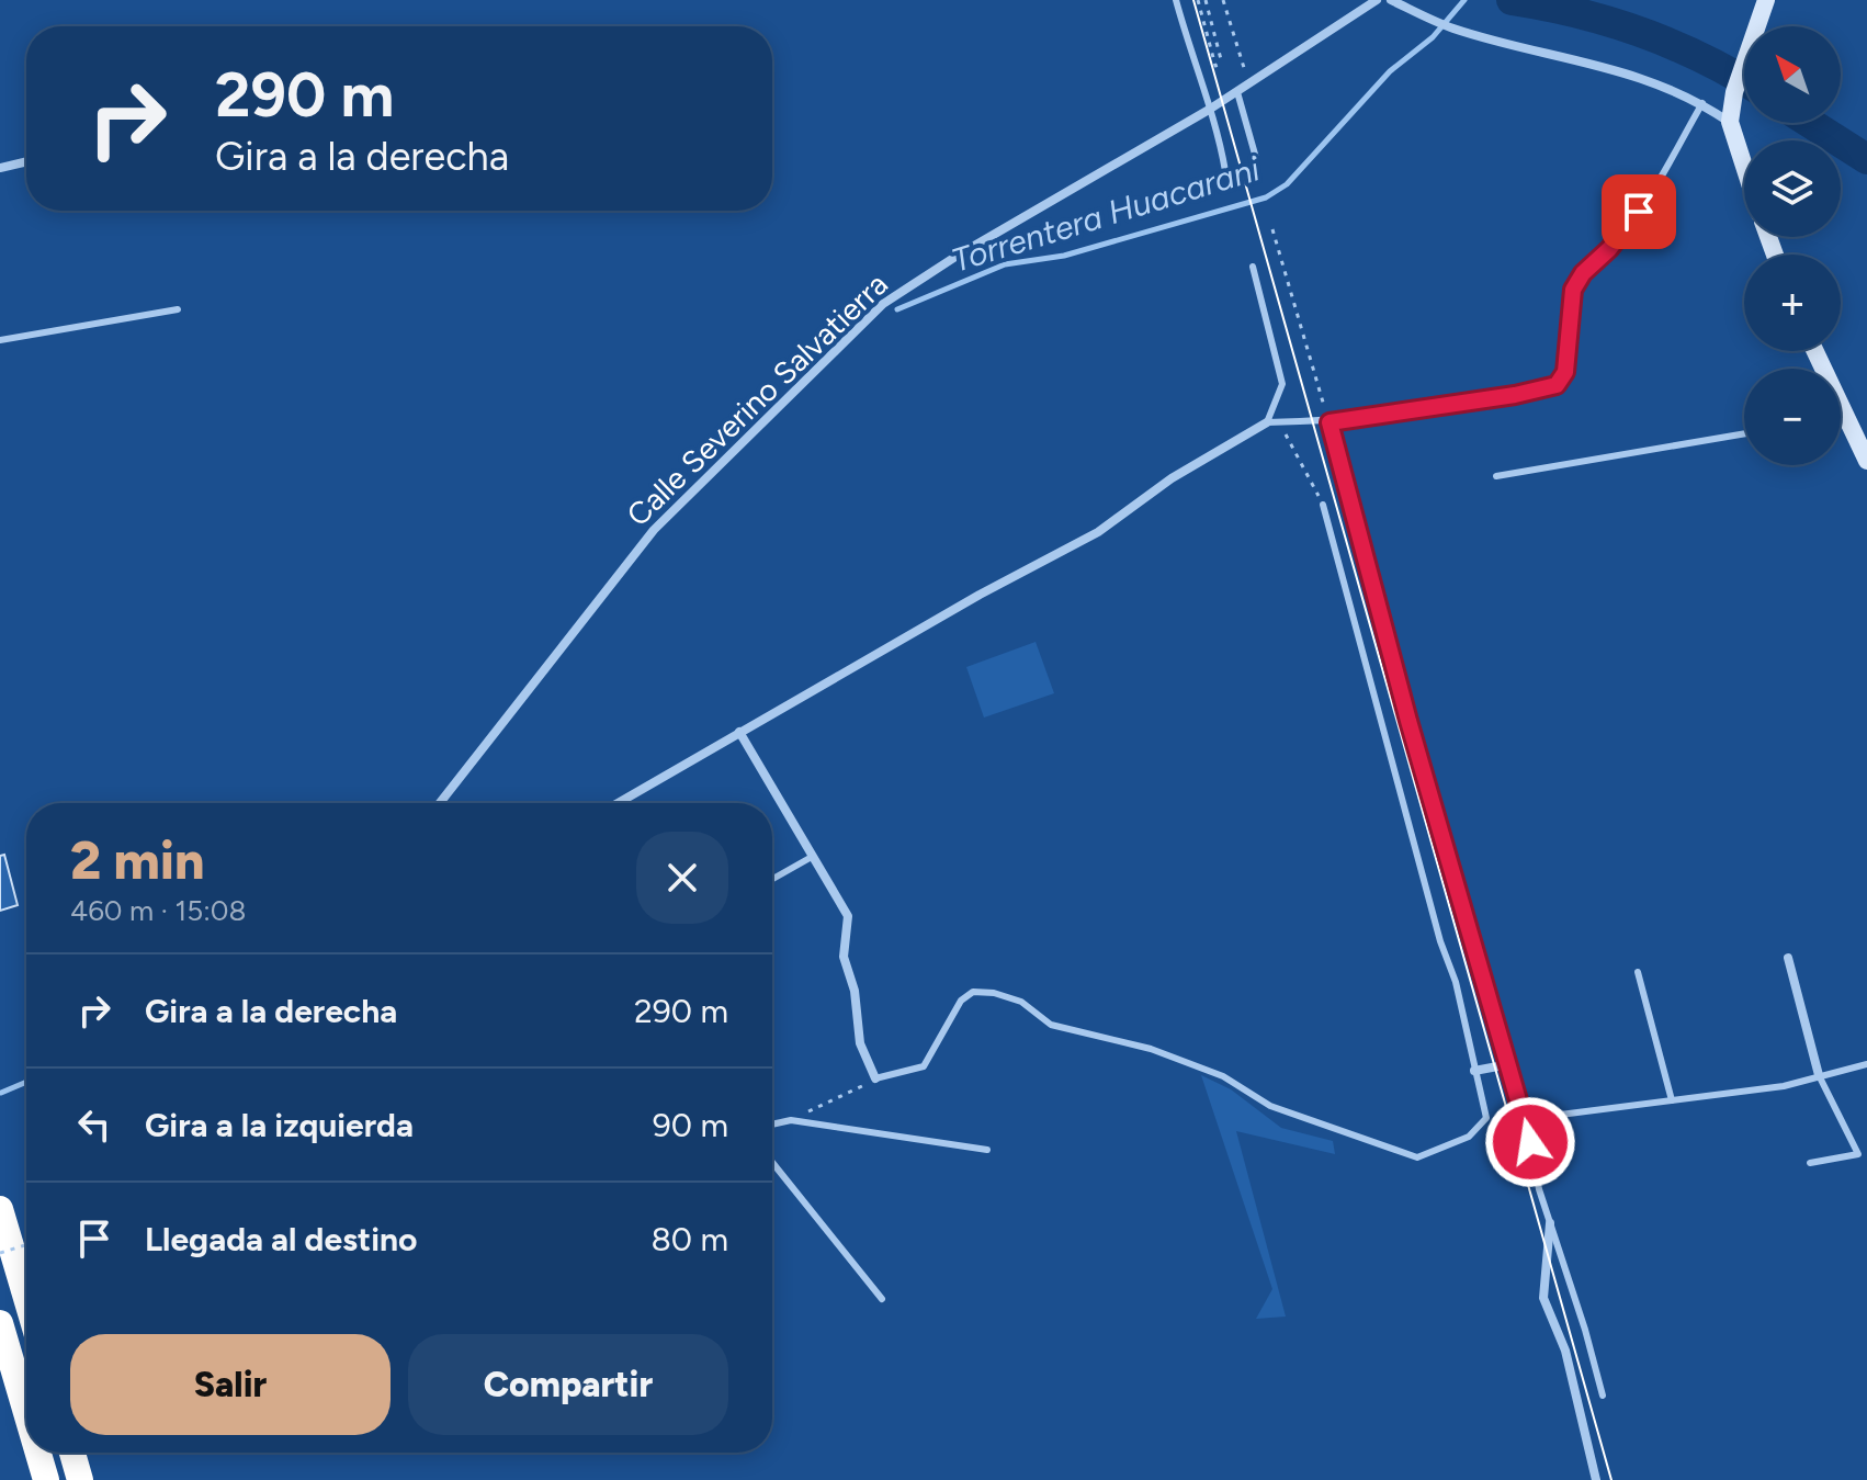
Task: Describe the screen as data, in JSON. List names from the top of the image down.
{
  "streets": {
    "street": ["Calle Severino Salvatierra"]
  },
  "water": ["Torrentera Huacarani"],
  "north": "top left",
  "page": {
    "map_buttons": ["+", "−"],
    "turn": ["290 m", "Gira a la derecha"],
    "heading": ["2 min", "460 m · 15:08"],
    "list": [
      {
        "name": "Gira a la derecha",
        "value": "290 m"
      },
      {
        "name": "Gira a la izquierda",
        "value": "90 m"
      },
      {
        "name": "Llegada al destino",
        "value": "80 m"
      }
    ],
    "buttons": ["Salir", "Compartir"]
  }
}
